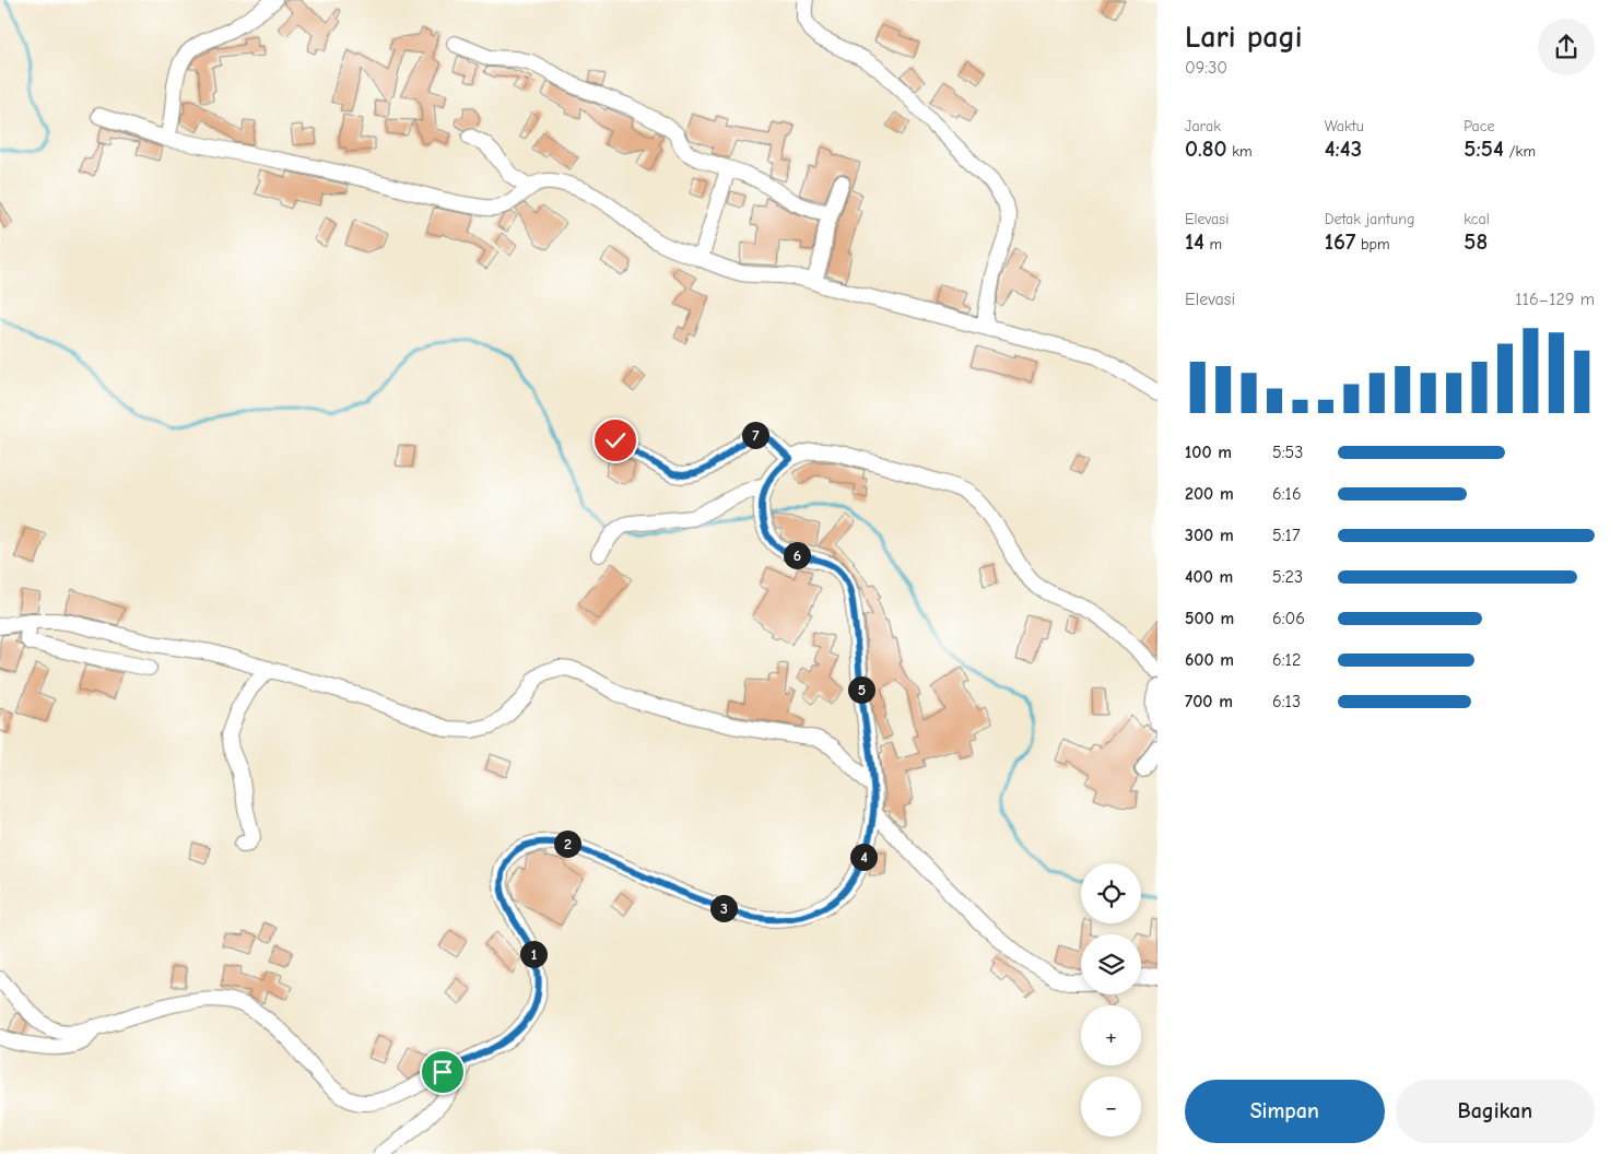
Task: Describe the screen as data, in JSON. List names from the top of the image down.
{
  "page": {
    "heading": ["Lari pagi", "09:30"],
    "stats": [
      ["Jarak", "0.80 km"],
      ["Waktu", "4:43"],
      ["Pace", "5:54 /km"],
      ["Elevasi", "14 m"],
      ["Detak jantung", "167 bpm"],
      ["kcal", "58"]
    ],
    "chart": ["Elevasi", "116–129 m"],
    "pins": [
      "7",
      "6",
      "5",
      "2",
      "4",
      "3",
      "1"
    ],
    "list": [
      {
        "name": "100 m",
        "note": "5:53"
      },
      {
        "name": "200 m",
        "note": "6:16"
      },
      {
        "name": "300 m",
        "note": "5:17"
      },
      {
        "name": "400 m",
        "note": "5:23"
      },
      {
        "name": "500 m",
        "note": "6:06"
      },
      {
        "name": "600 m",
        "note": "6:12"
      },
      {
        "name": "700 m",
        "note": "6:13"
      }
    ],
    "map_buttons": ["+", "−"],
    "buttons": ["Simpan", "Bagikan"]
  }
}
